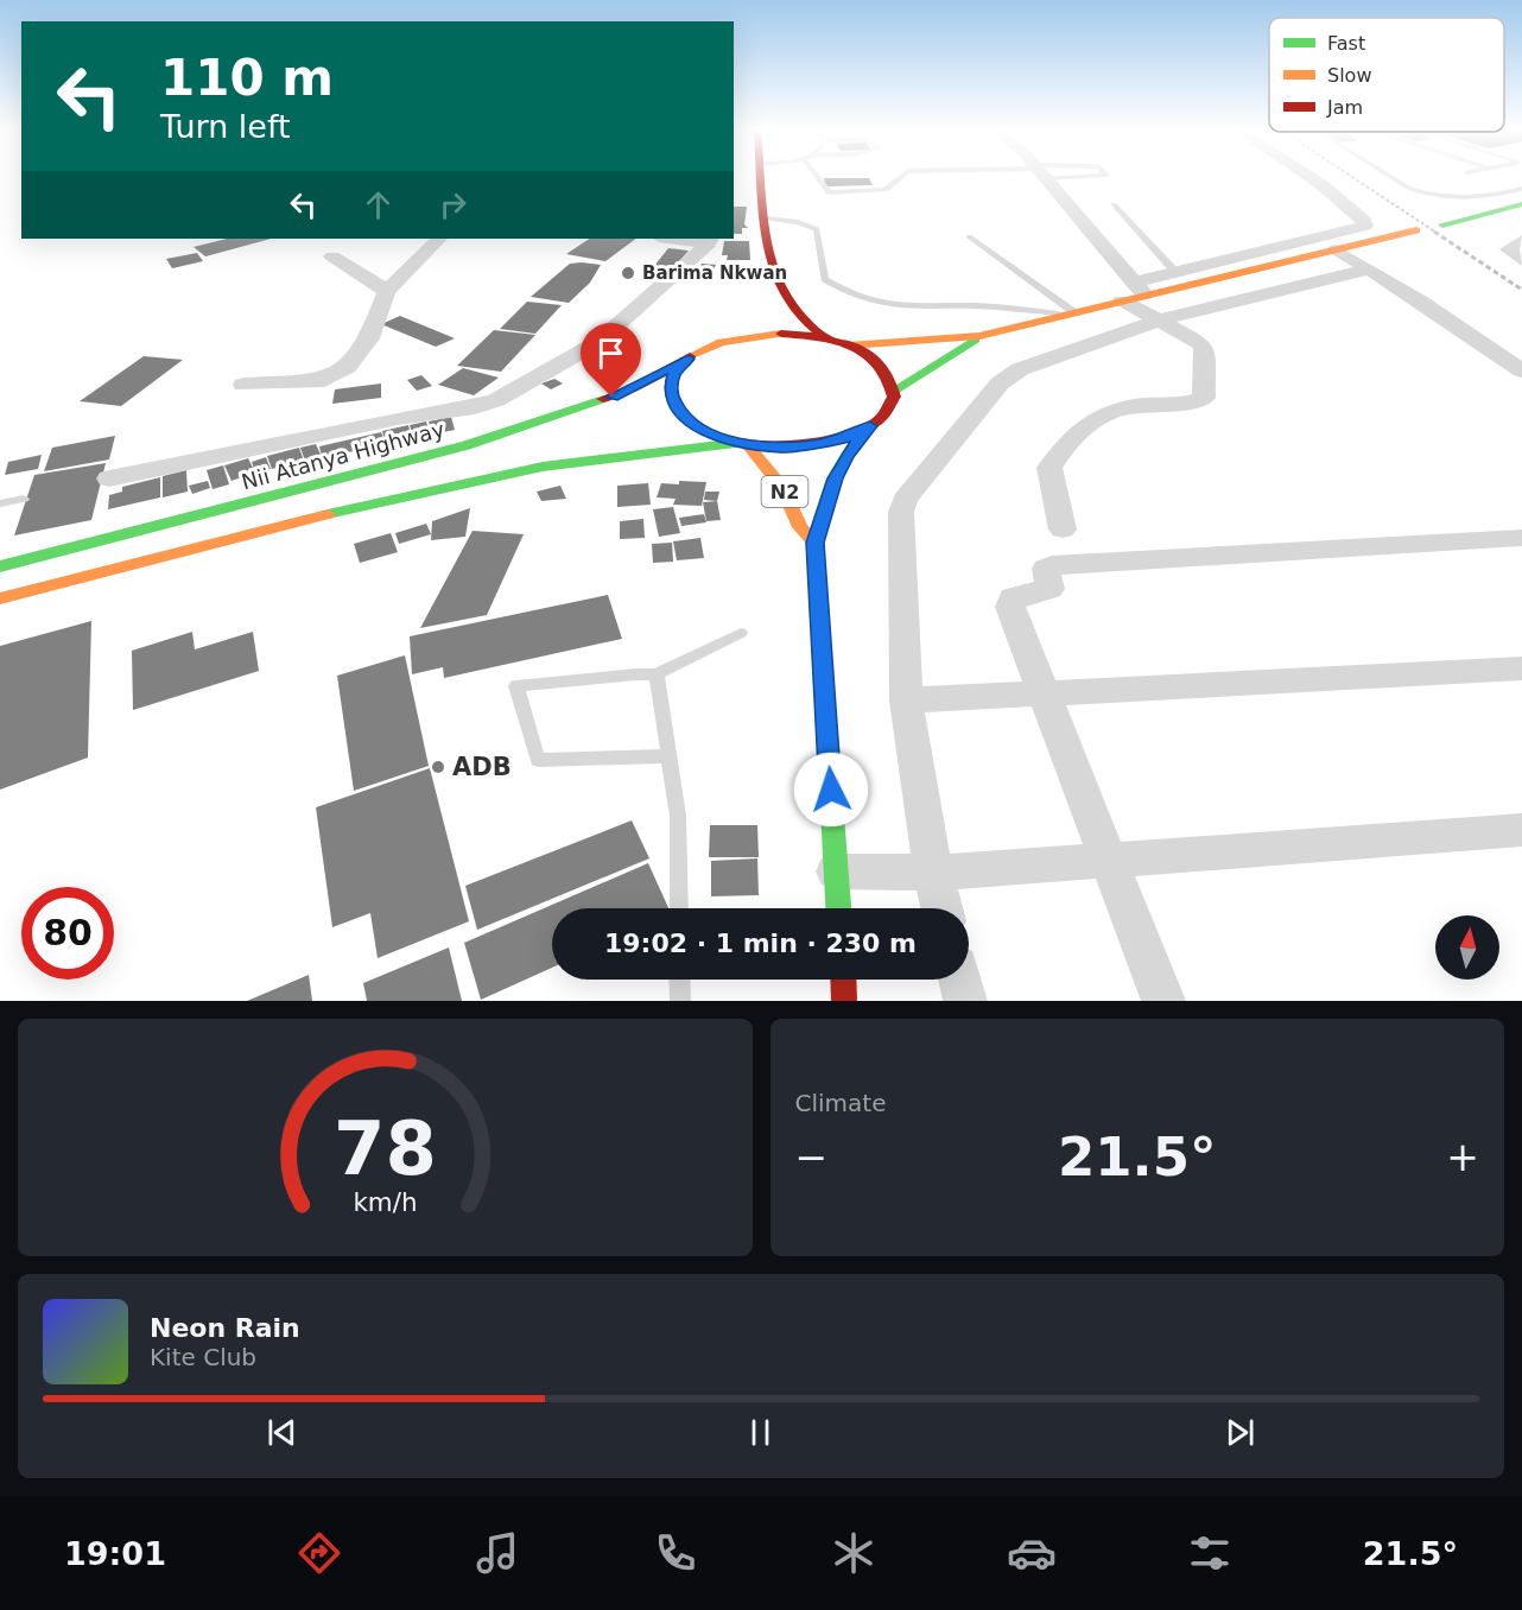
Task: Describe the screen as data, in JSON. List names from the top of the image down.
{
  "streets": {
    "main road": ["Nii Atanya Highway", "N2"]
  },
  "crossings": [
    ["Nii Atanya Highway", "N2"]
  ],
  "places": ["Barima Nkwan", "ADB"],
  "legend": ["Fast", "Slow", "Jam"],
  "north": "top",
  "page": {
    "turn": ["110 m", "Turn left"],
    "limit": "80",
    "trip": "19:02 · 1 min · 230 m",
    "tile": "Climate",
    "heat": ["−", "21.5°", "+"],
    "song": ["Neon Rain", "Kite Club"],
    "tabs": ["19:01", "21.5°"],
    "gauge": ["78", "km/h"]
  }
}
